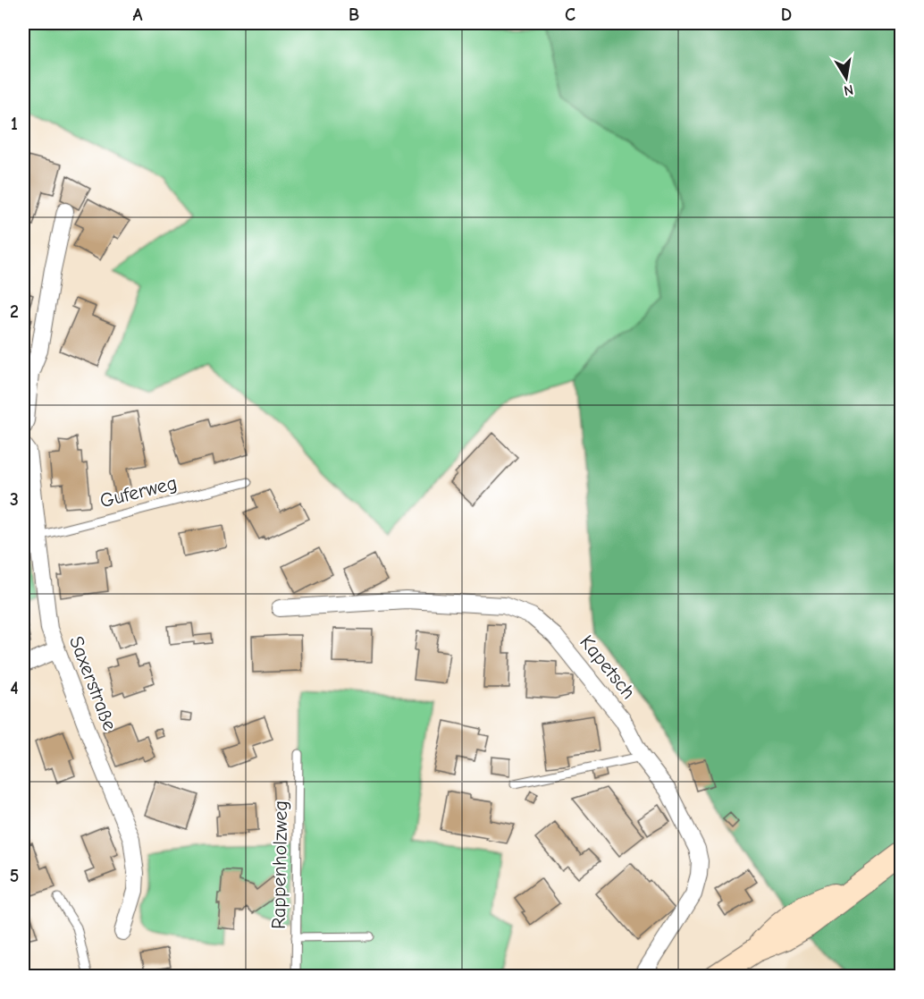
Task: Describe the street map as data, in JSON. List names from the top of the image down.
{
  "streets": {
    "street": ["Kapetsch", "Saxerstraße"],
    "lane": ["Guferweg", "Rappenholzweg"]
  },
  "crossings": [
    ["Guferweg", "Saxerstraße"]
  ],
  "north": "bottom",
  "grid": {
    "columns": [
      "A",
      "B",
      "C",
      "D"
    ],
    "rows": [
      "1",
      "2",
      "3",
      "4",
      "5"
    ]
  }
}
